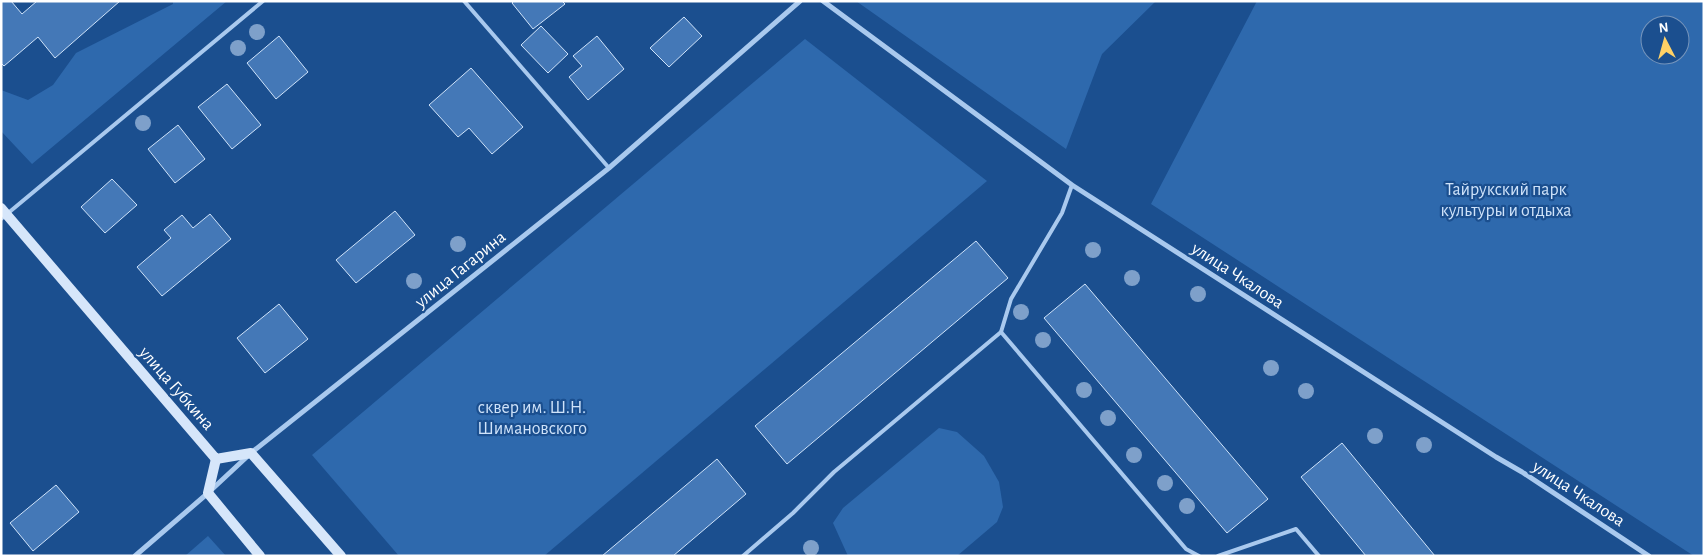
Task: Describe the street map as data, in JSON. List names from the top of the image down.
{
  "streets": {
    "main road": ["улица Губкина"],
    "street": ["улица Гагарина", "улица Чкалова"]
  },
  "parks": ["Тайрукский парк культуры и отдыха", "сквер им. Ш.Н. Шимановского"],
  "north": "top"
}
